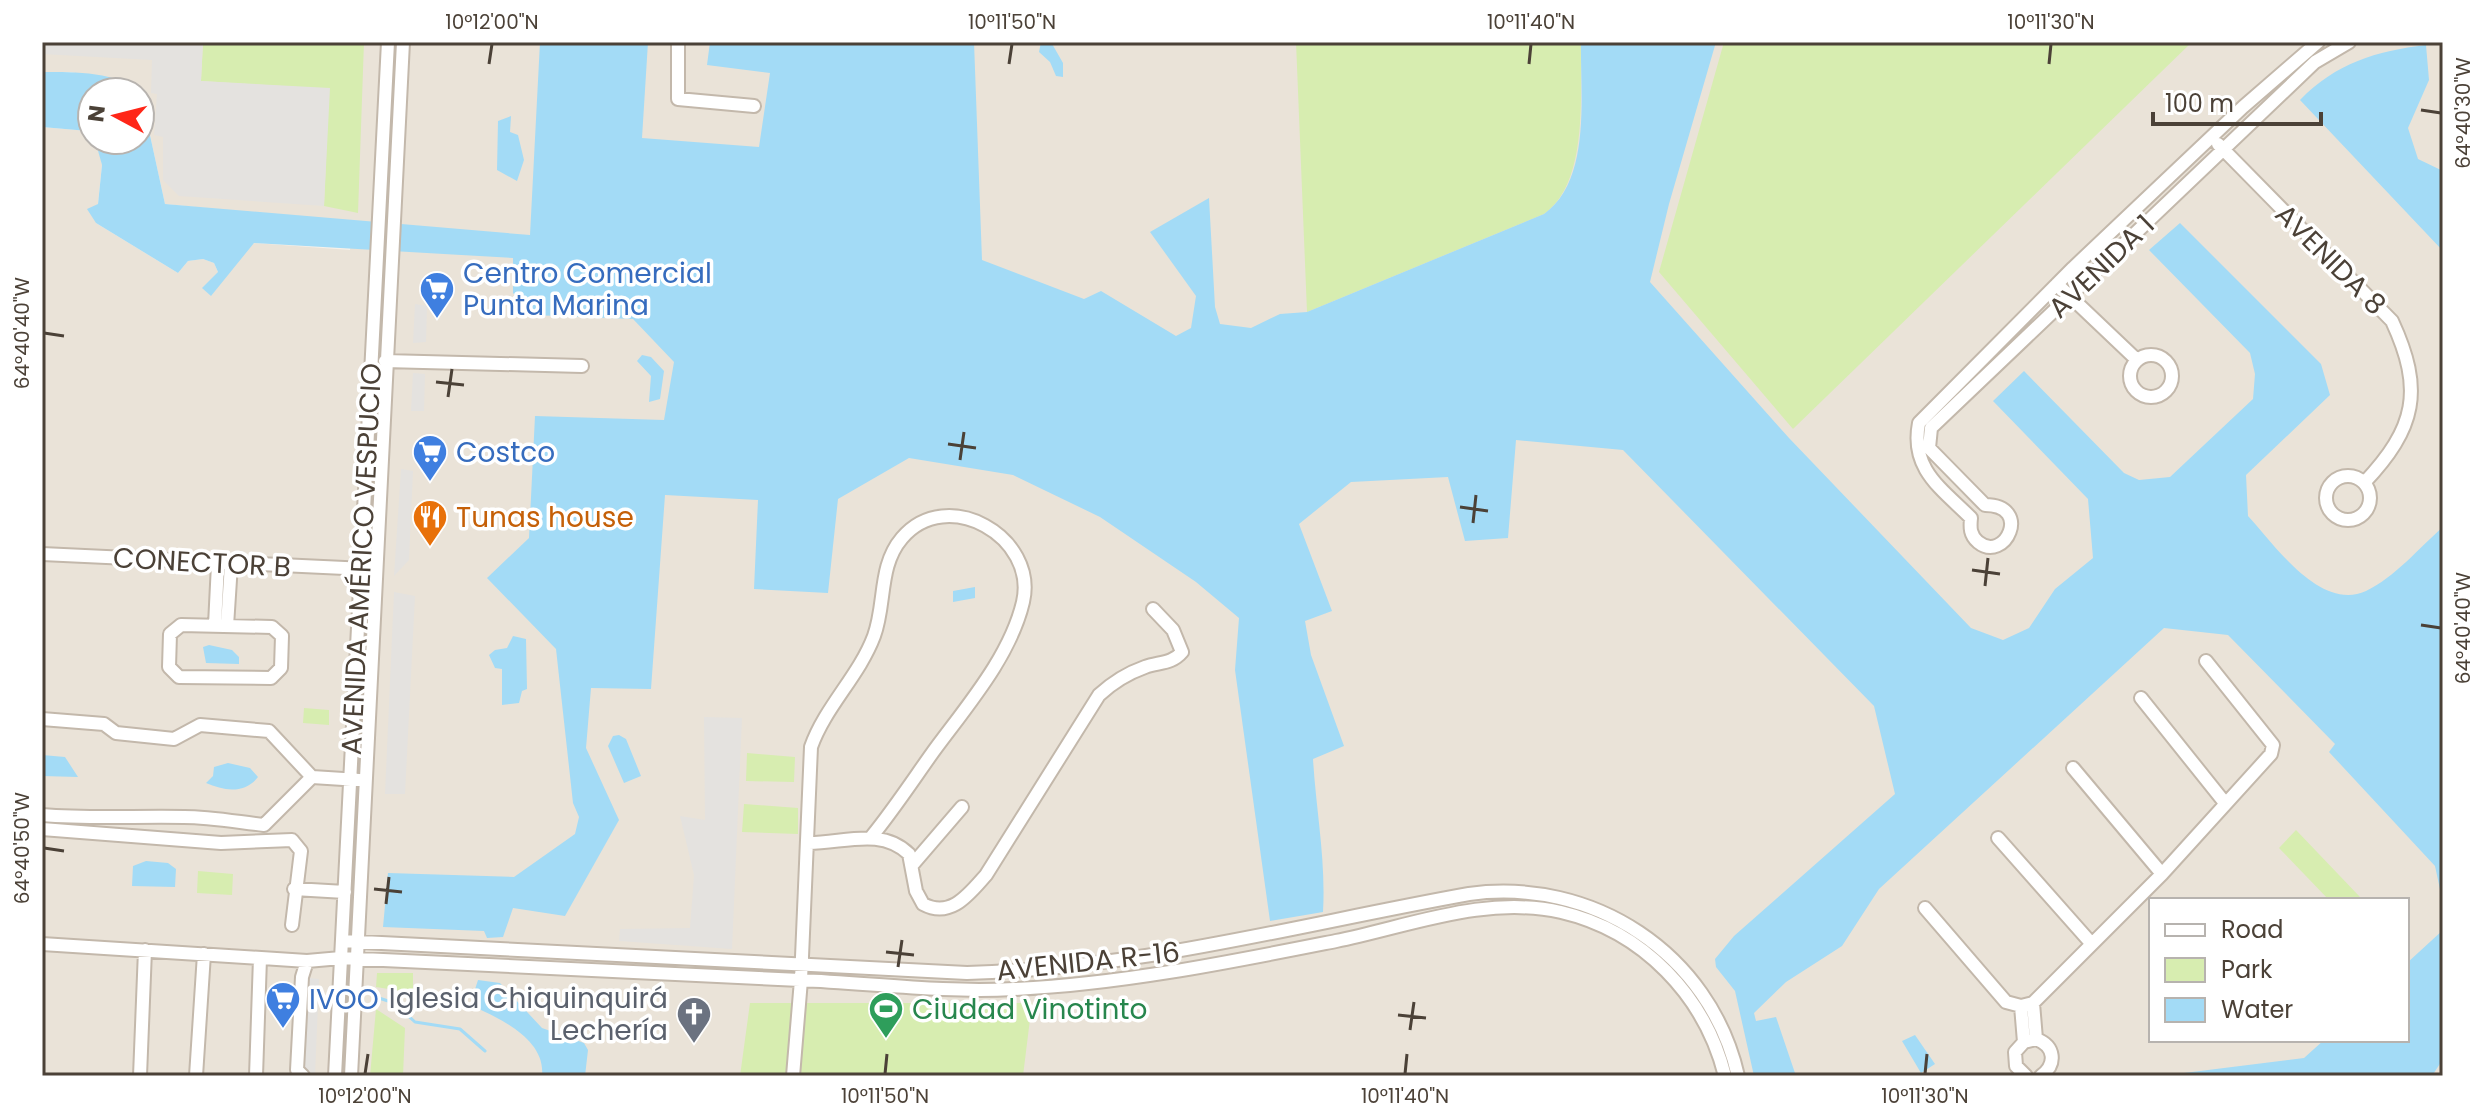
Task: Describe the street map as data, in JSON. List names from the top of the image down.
{
  "streets": {
    "street": [
      "AVENIDA 8",
      "AVENIDA 1",
      "AVENIDA AMÉRICO VESPUCIO",
      "CONECTOR B",
      "AVENIDA R-16"
    ]
  },
  "crossings": [
    ["AVENIDA 8", "AVENIDA 1"],
    ["AVENIDA AMÉRICO VESPUCIO", "CONECTOR B"],
    ["AVENIDA AMÉRICO VESPUCIO", "AVENIDA R-16"]
  ],
  "places": {
    "supermarket": ["Centro Comercial Punta Marina", "Costco", "IVOO"],
    "restaurant": ["Tunas house"],
    "sports": ["Ciudad Vinotinto"],
    "church": ["Iglesia Chiquinquirá Lechería"]
  },
  "legend": ["Road", "Park", "Water"],
  "scale_bar": "100 m",
  "north": "left",
  "coordinates": [
    "10°12'00\"N",
    "10°11'50\"N",
    "10°11'40\"N",
    "10°11'30\"N",
    "64°40'30\"W",
    "64°40'40\"W",
    "64°40'50\"W"
  ]
}
